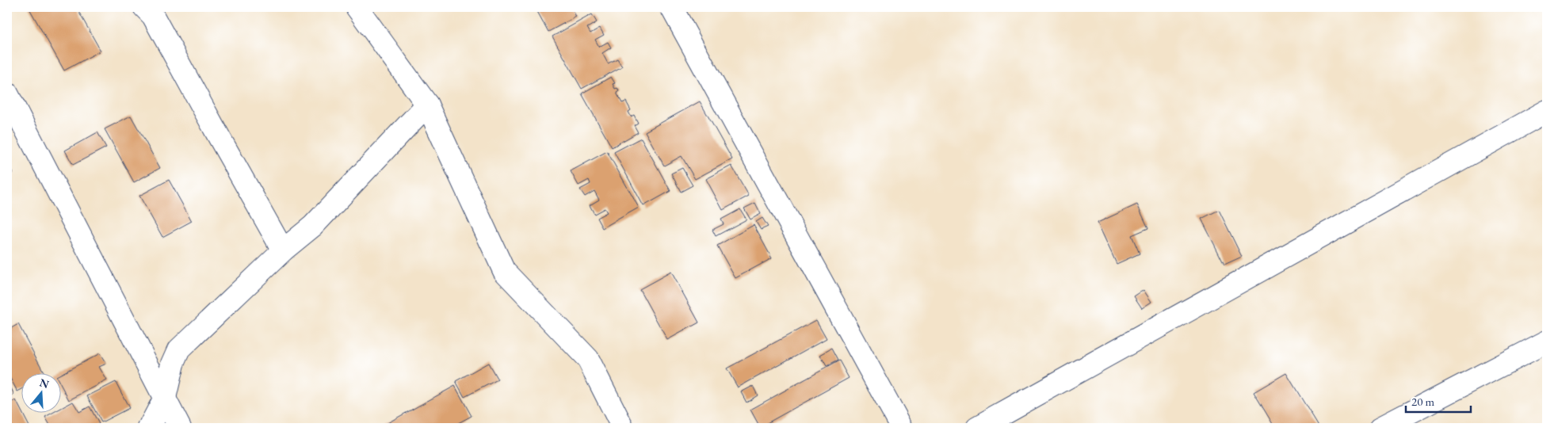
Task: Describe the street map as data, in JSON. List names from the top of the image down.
{
  "scale_bar": "20 m",
  "north": "top"
}
